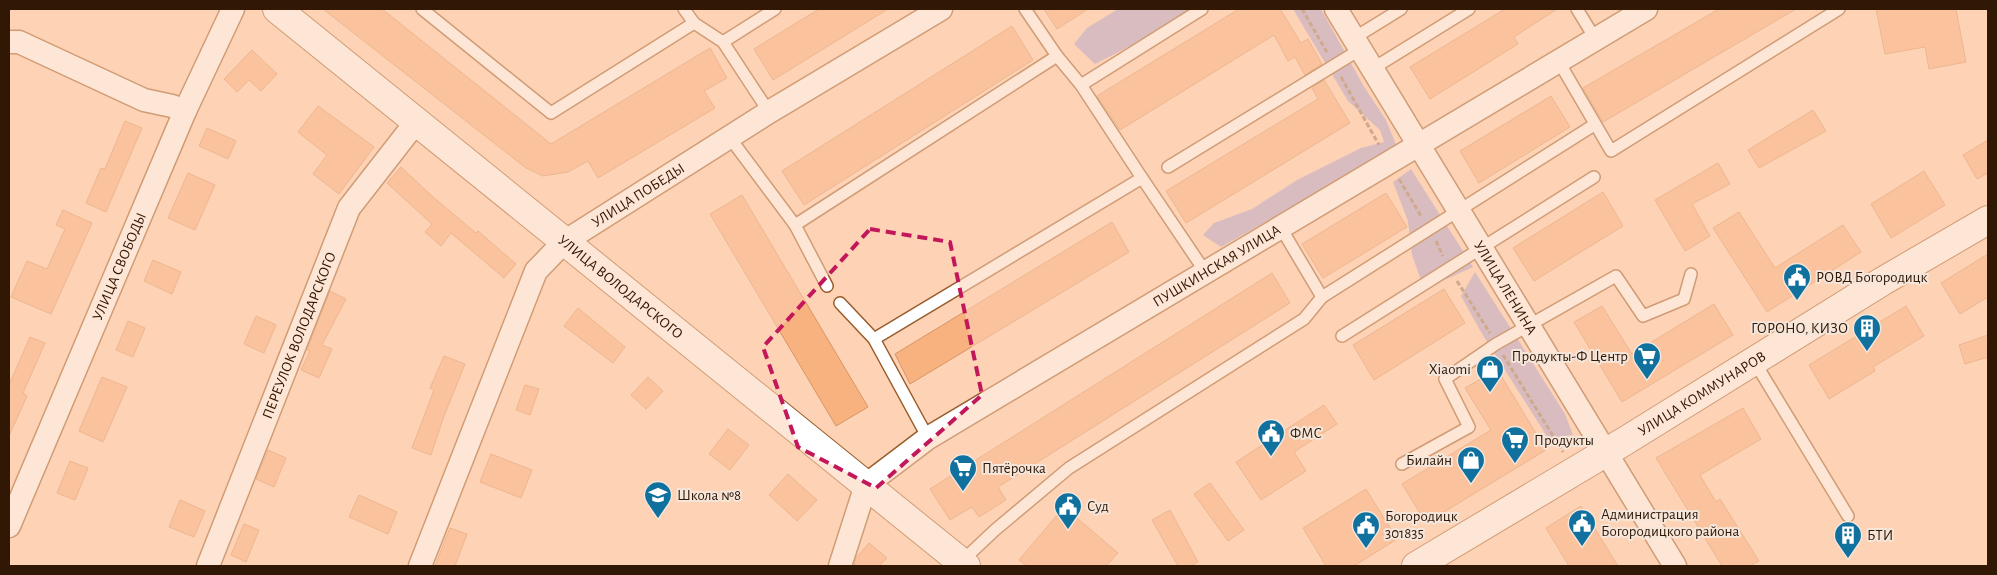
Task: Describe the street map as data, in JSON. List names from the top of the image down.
{
  "streets": {
    "main road": ["УЛИЦА ВОЛОДАРСКОГО", "УЛИЦА КОММУНАРОВ"],
    "street": [
      "УЛИЦА ПОБЕДЫ",
      "УЛИЦА СВОБОДЫ",
      "ПУШКИНСКАЯ УЛИЦА",
      "УЛИЦА ЛЕНИНА",
      "ПЕРЕУЛОК ВОЛОДАРСКОГО"
    ]
  },
  "crossings": [
    ["УЛИЦА ПОБЕДЫ", "УЛИЦА ВОЛОДАРСКОГО"],
    ["ПУШКИНСКАЯ УЛИЦА", "УЛИЦА ЛЕНИНА"],
    ["ПУШКИНСКАЯ УЛИЦА", "УЛИЦА ВОЛОДАРСКОГО"],
    ["УЛИЦА ЛЕНИНА", "УЛИЦА КОММУНАРОВ"],
    ["УЛИЦА ВОЛОДАРСКОГО", "ПЕРЕУЛОК ВОЛОДАРСКОГО"]
  ],
  "places": {
    "public building": [
      "РОВД Богородицк",
      "ФМС",
      "Суд",
      "Администрация Богородицкого района",
      "Богородицк 301835"
    ],
    "building": ["ГОРОНО, КИЗО", "БТИ"],
    "supermarket": ["Продукты-Ф Центр", "Продукты", "Пятёрочка"],
    "shop": ["Xiaomi", "Билайн"],
    "school or university": ["Школа №8"]
  }
}
